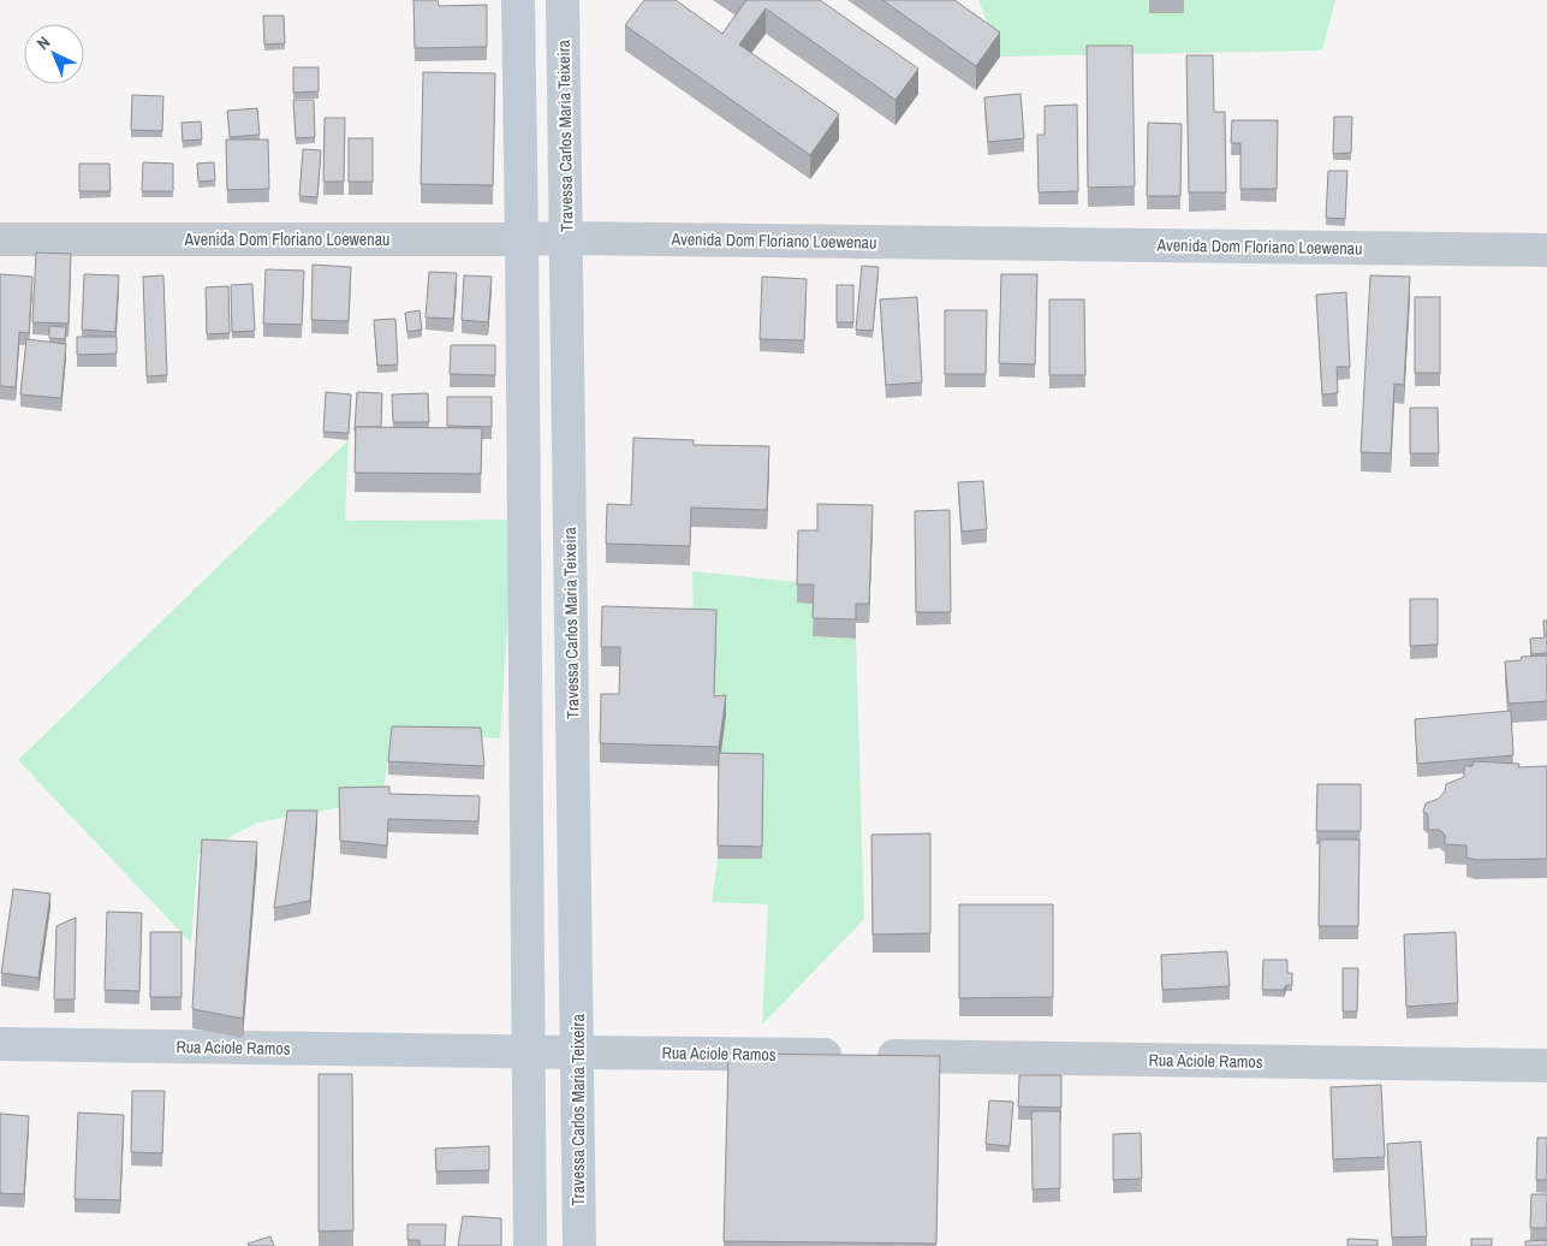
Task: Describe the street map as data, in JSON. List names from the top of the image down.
{
  "streets": {
    "main road": ["Travessa Carlos Maria Teixeira", "Rua Aciole Ramos"],
    "street": ["Avenida Dom Floriano Loewenau"]
  },
  "crossings": [
    ["Travessa Carlos Maria Teixeira", "Avenida Dom Floriano Loewenau"],
    ["Travessa Carlos Maria Teixeira", "Rua Aciole Ramos"]
  ],
  "north": "top left"
}
